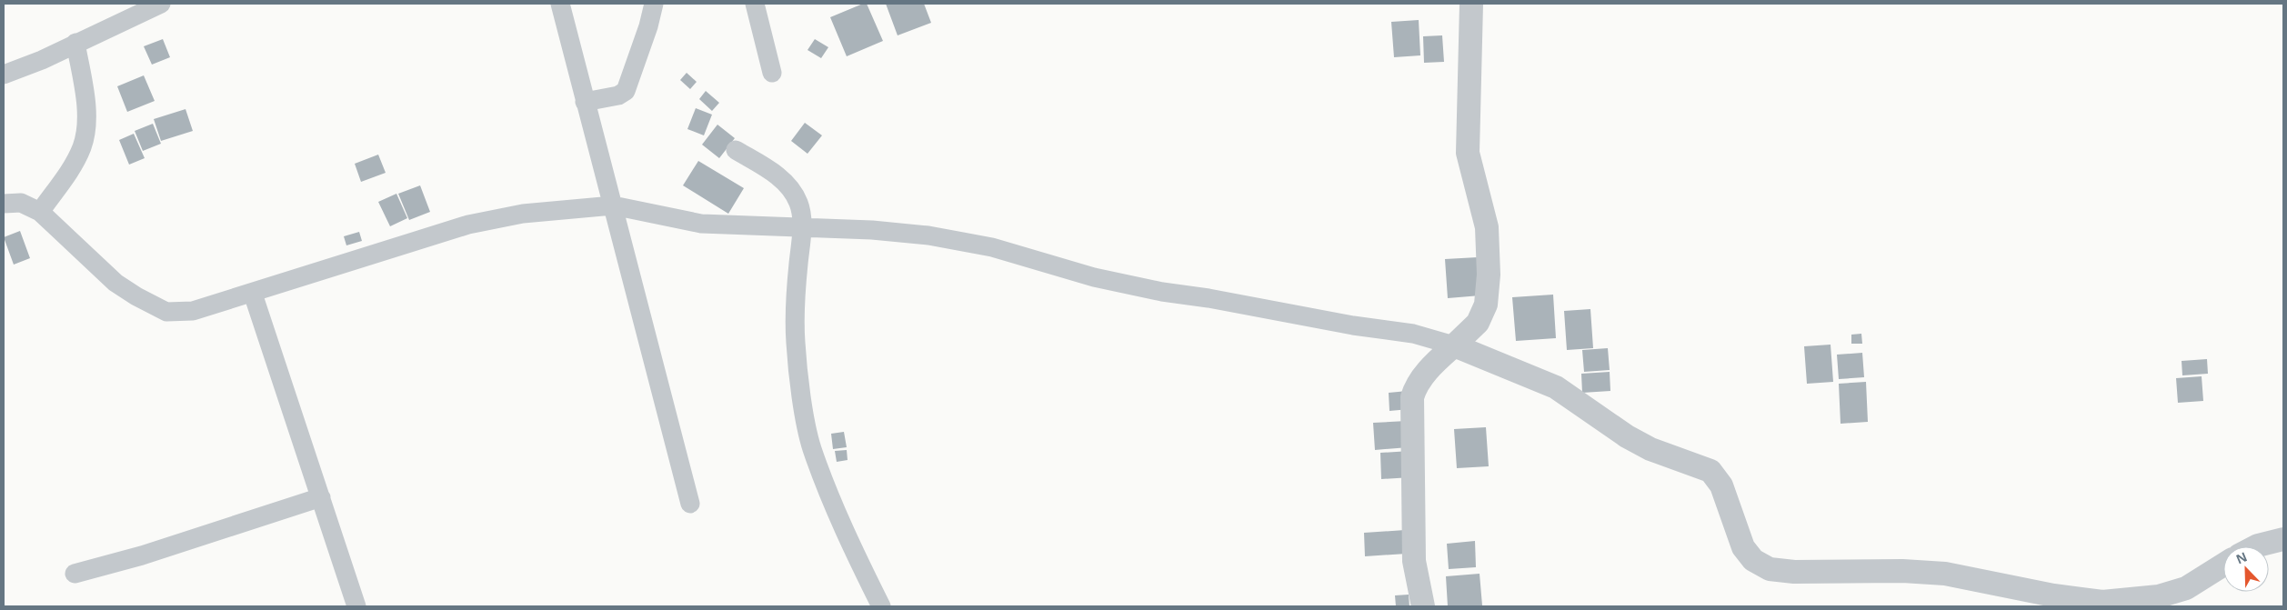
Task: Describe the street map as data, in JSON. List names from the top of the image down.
{
  "north": "top left"
}
